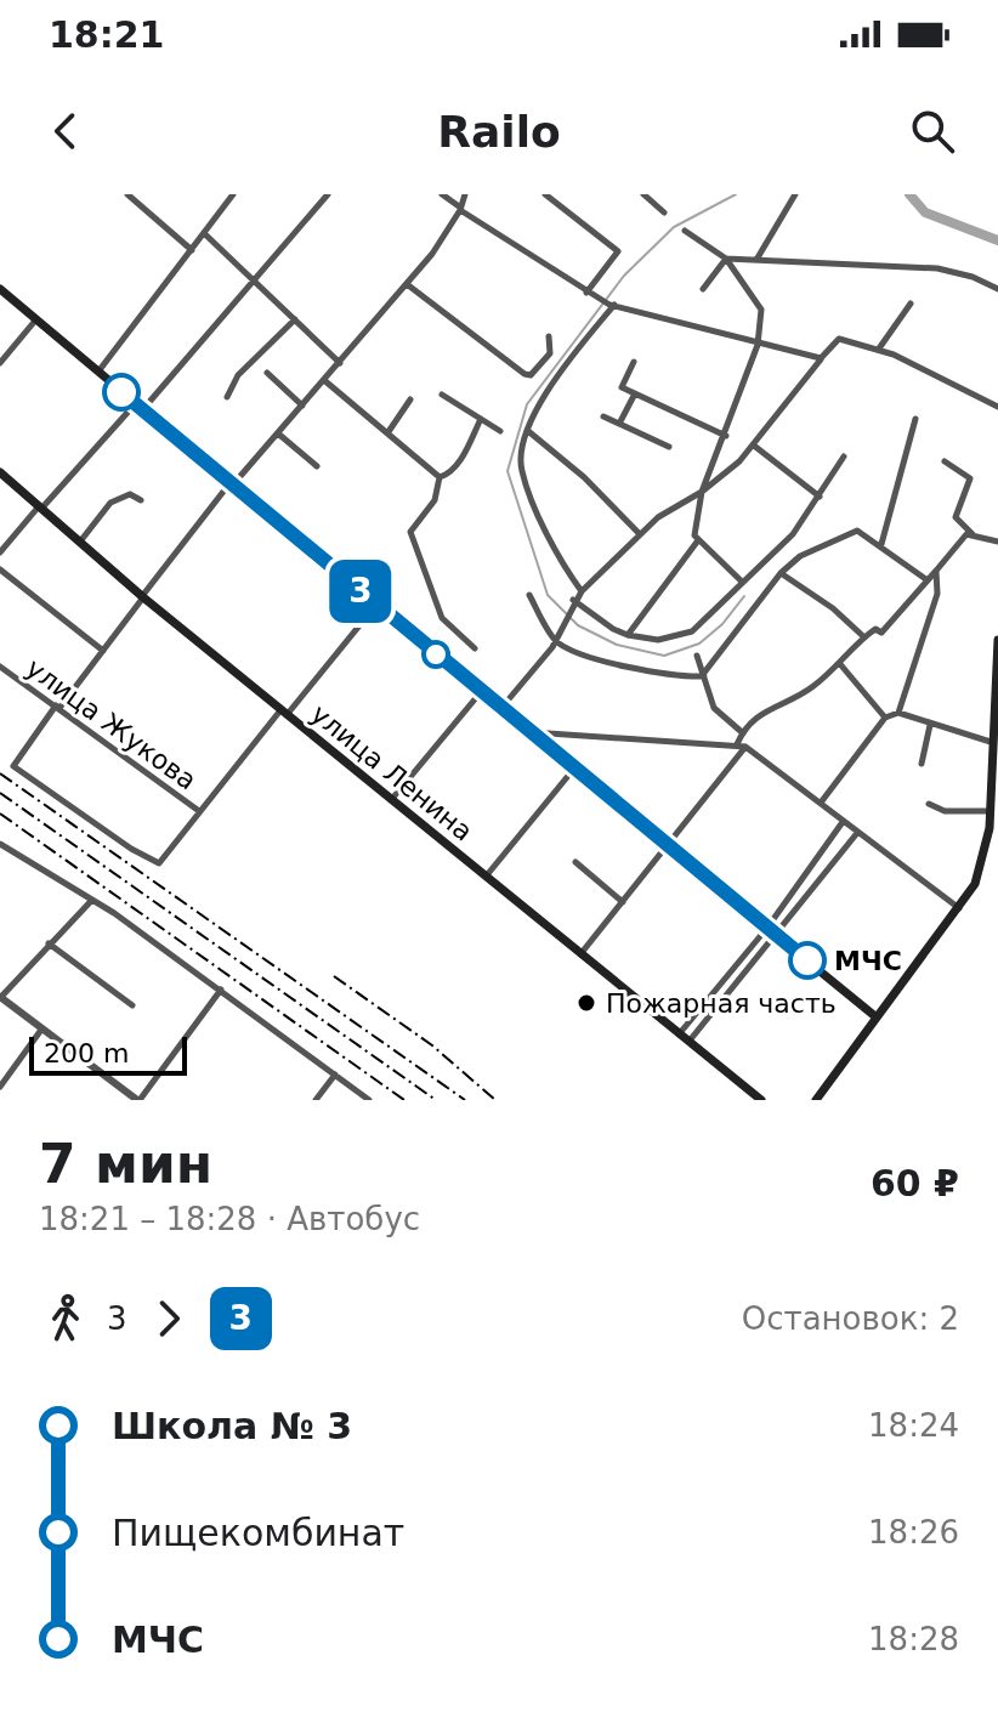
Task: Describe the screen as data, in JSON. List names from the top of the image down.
{
  "streets": {
    "main road": ["улица Ленина"],
    "street": ["улица Жукова"]
  },
  "places": ["МЧС", "Пожарная часть"],
  "lines": ["bus line 3"],
  "scale_bar": "200 m",
  "page": {
    "status": "18:21",
    "header": "Railo",
    "on_map": "3",
    "scale": "200 m",
    "heading": ["7 мин", "18:21 – 18:28 · Автобус", "60 ₽"],
    "legs": ["3", "3", "Остановок: 2"],
    "list": [
      {
        "name": "Школа № 3",
        "value": "18:24"
      },
      {
        "name": "Пищекомбинат",
        "value": "18:26"
      },
      {
        "name": "МЧС",
        "value": "18:28"
      }
    ]
  }
}
